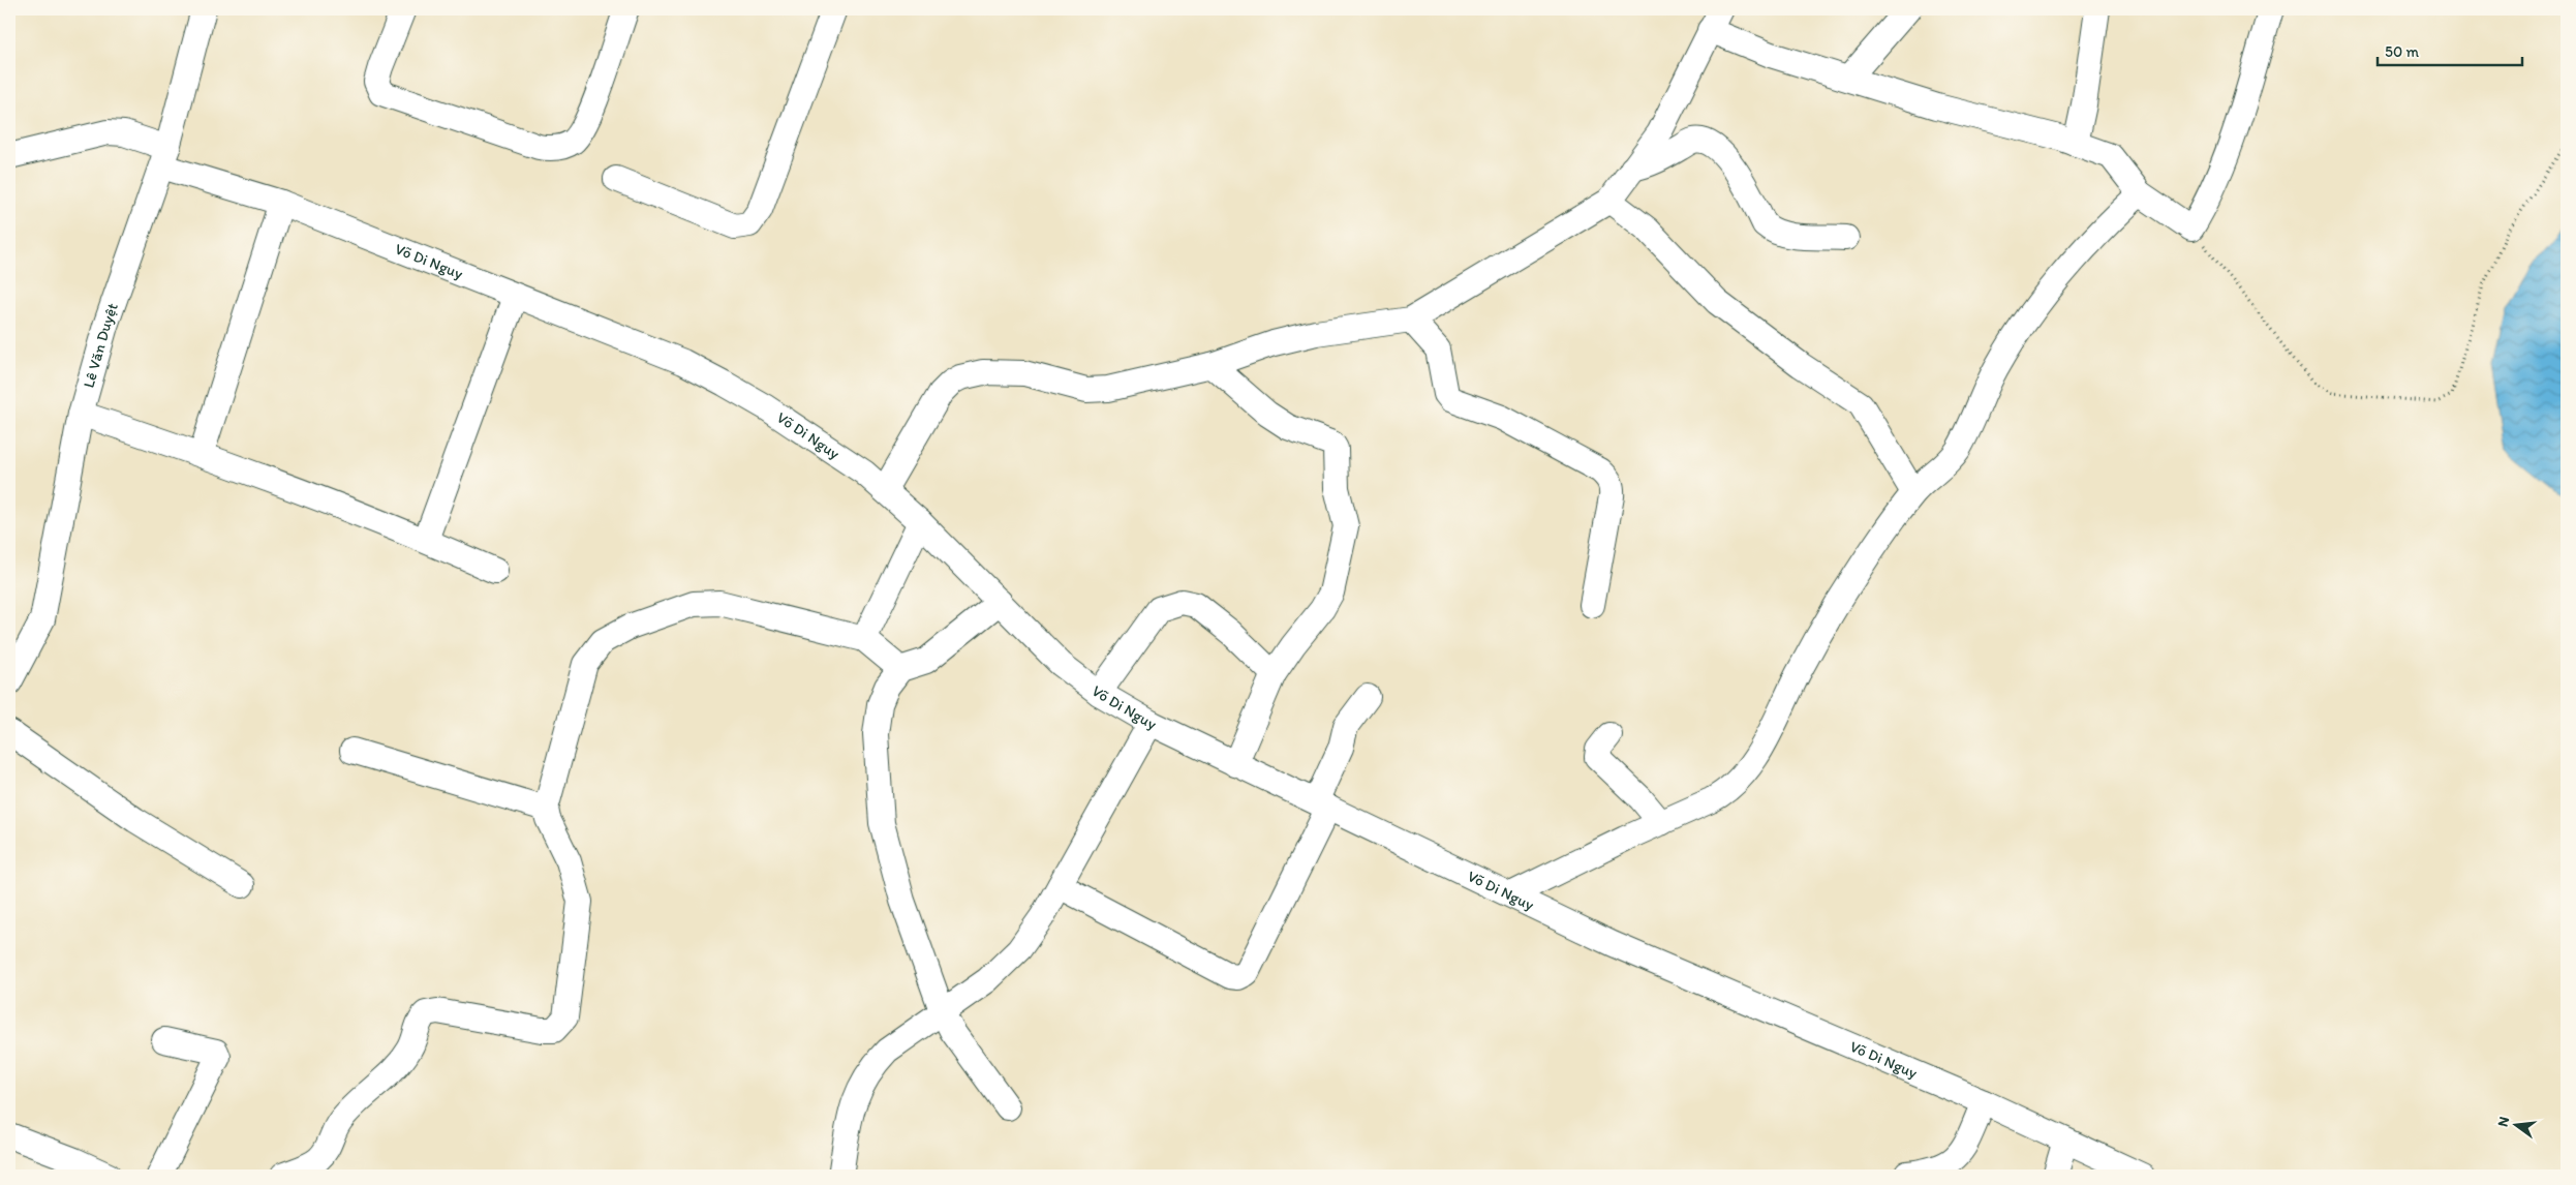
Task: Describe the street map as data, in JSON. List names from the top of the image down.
{
  "streets": {
    "street": ["Võ Di Nguy", "Lê Văn Duyệt"]
  },
  "crossings": [
    ["Võ Di Nguy", "Lê Văn Duyệt"]
  ],
  "scale_bar": "50 m",
  "north": "left"
}
